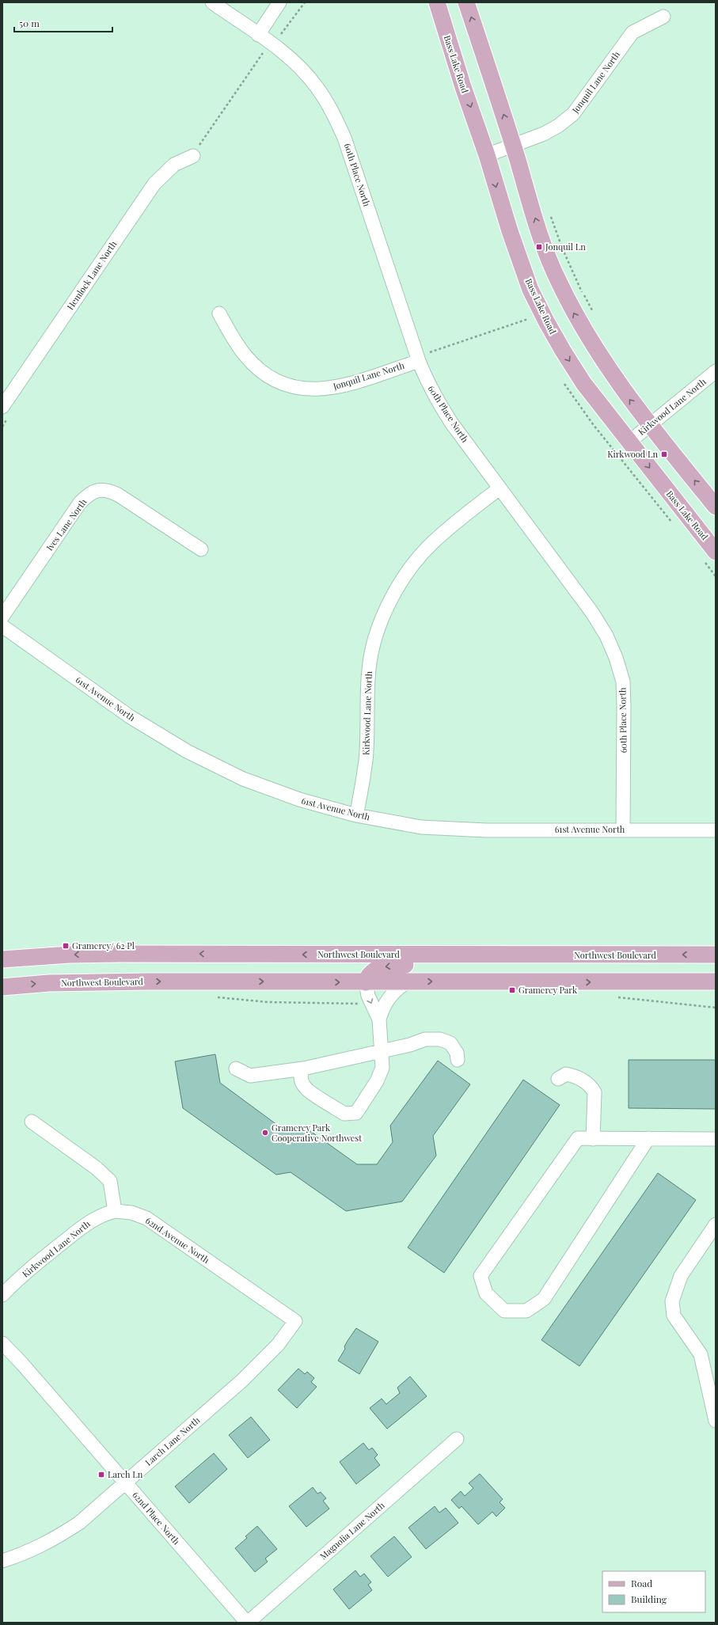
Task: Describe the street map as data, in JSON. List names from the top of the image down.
{
  "streets": {
    "main road": ["Bass Lake Road", "Northwest Boulevard"],
    "street": [
      "Jonquil Lane North",
      "60th Place North",
      "Hemlock Lane North",
      "Kirkwood Lane North",
      "Ives Lane North",
      "61st Avenue North",
      "62nd Avenue North",
      "Larch Lane North",
      "62nd Place North",
      "Magnolia Lane North"
    ]
  },
  "crossings": [
    ["Bass Lake Road", "Jonquil Lane North"],
    ["Bass Lake Road", "Kirkwood Lane North"],
    ["Jonquil Lane North", "60th Place North"],
    ["60th Place North", "Kirkwood Lane North"],
    ["60th Place North", "61st Avenue North"],
    ["Kirkwood Lane North", "61st Avenue North"],
    ["Kirkwood Lane North", "62nd Avenue North"],
    ["62nd Avenue North", "Larch Lane North"],
    ["Larch Lane North", "62nd Place North"],
    ["62nd Place North", "Magnolia Lane North"]
  ],
  "places": {
    "transit": [
      "Jonquil Ln",
      "Kirkwood Ln",
      "Gramercy/ 62 Pl",
      "Gramercy Park",
      "Larch Ln"
    ],
    "other": ["Gramercy Park Cooperative Northwest"]
  },
  "legend": ["Road", "Building"],
  "scale_bar": "50 m"
}
